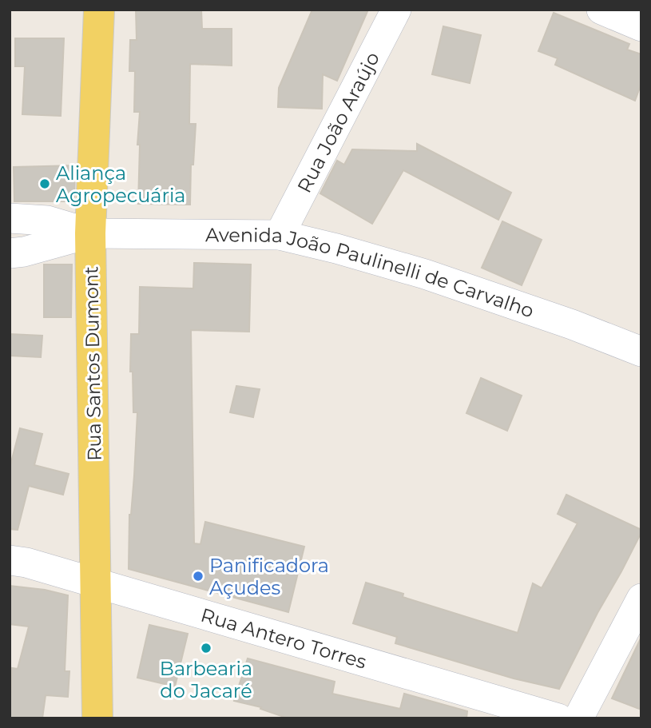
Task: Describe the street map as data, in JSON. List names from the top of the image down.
{
  "streets": {
    "main road": ["Rua Santos Dumont"],
    "street": ["Rua João Araújo", "Avenida João Paulinelli de Carvalho", "Rua Antero Torres"]
  },
  "crossings": [
    ["Rua João Araújo", "Avenida João Paulinelli de Carvalho"],
    ["Avenida João Paulinelli de Carvalho", "Rua Santos Dumont"],
    ["Rua Santos Dumont", "Rua Antero Torres"]
  ],
  "places": ["Aliança Agropecuária", "Panificadora Açudes", "Barbearia do Jacaré"]
}
